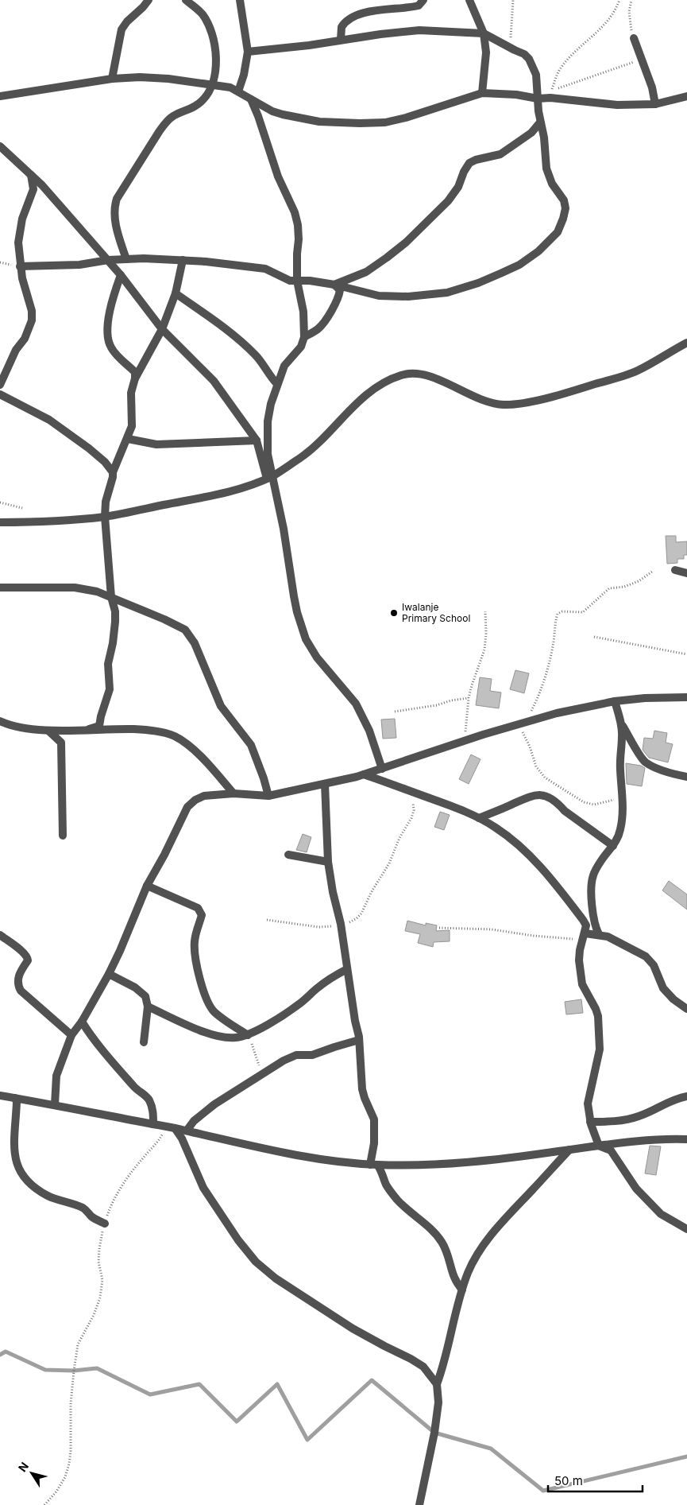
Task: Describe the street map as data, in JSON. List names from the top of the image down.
{
  "places": ["Iwalanje Primary School"],
  "scale_bar": "50 m",
  "north": "top left"
}
